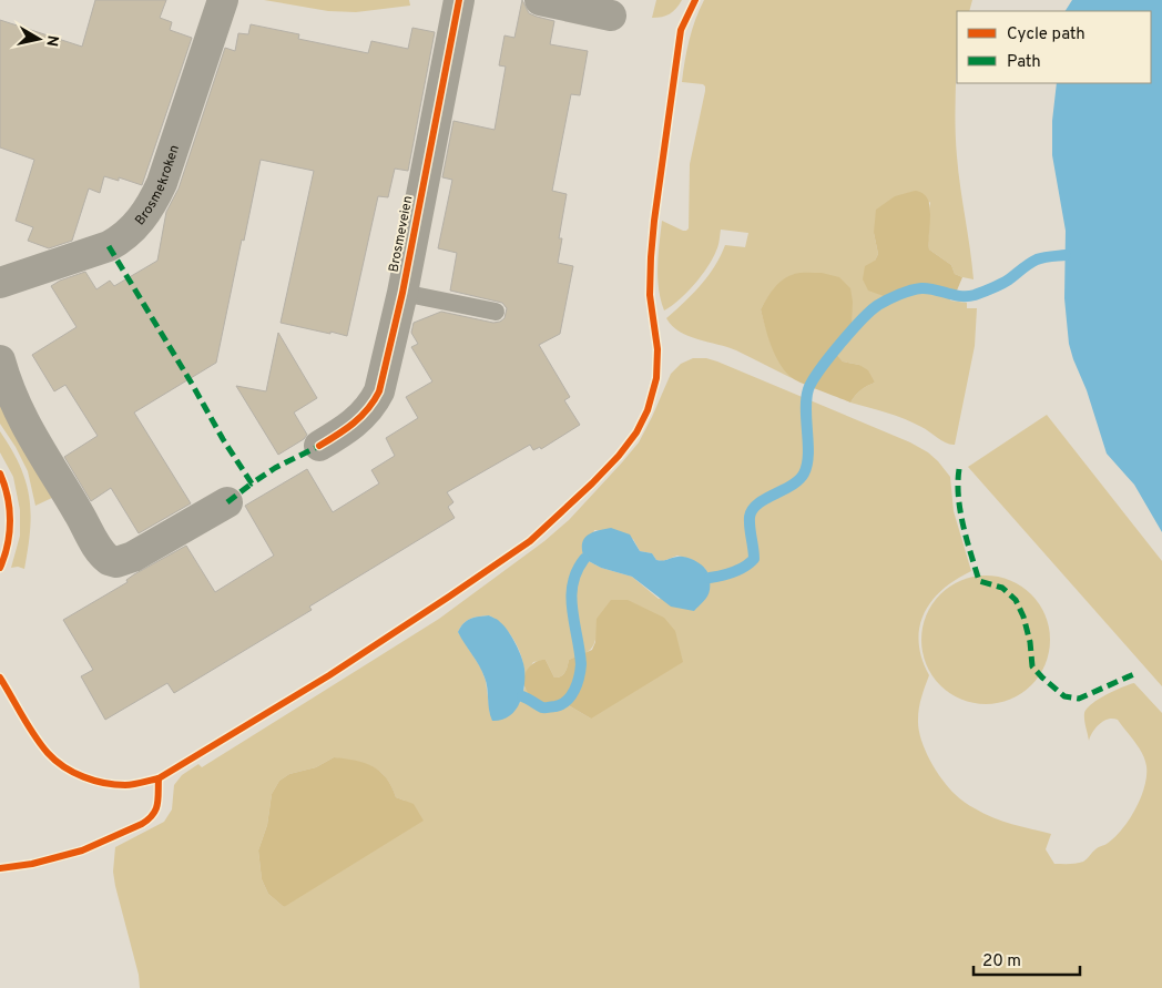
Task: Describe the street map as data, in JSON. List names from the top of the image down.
{
  "streets": {
    "street": ["Brosmekroken", "Brosmeveien"]
  },
  "legend": ["Cycle path", "Path"],
  "scale_bar": "20 m",
  "north": "right"
}
